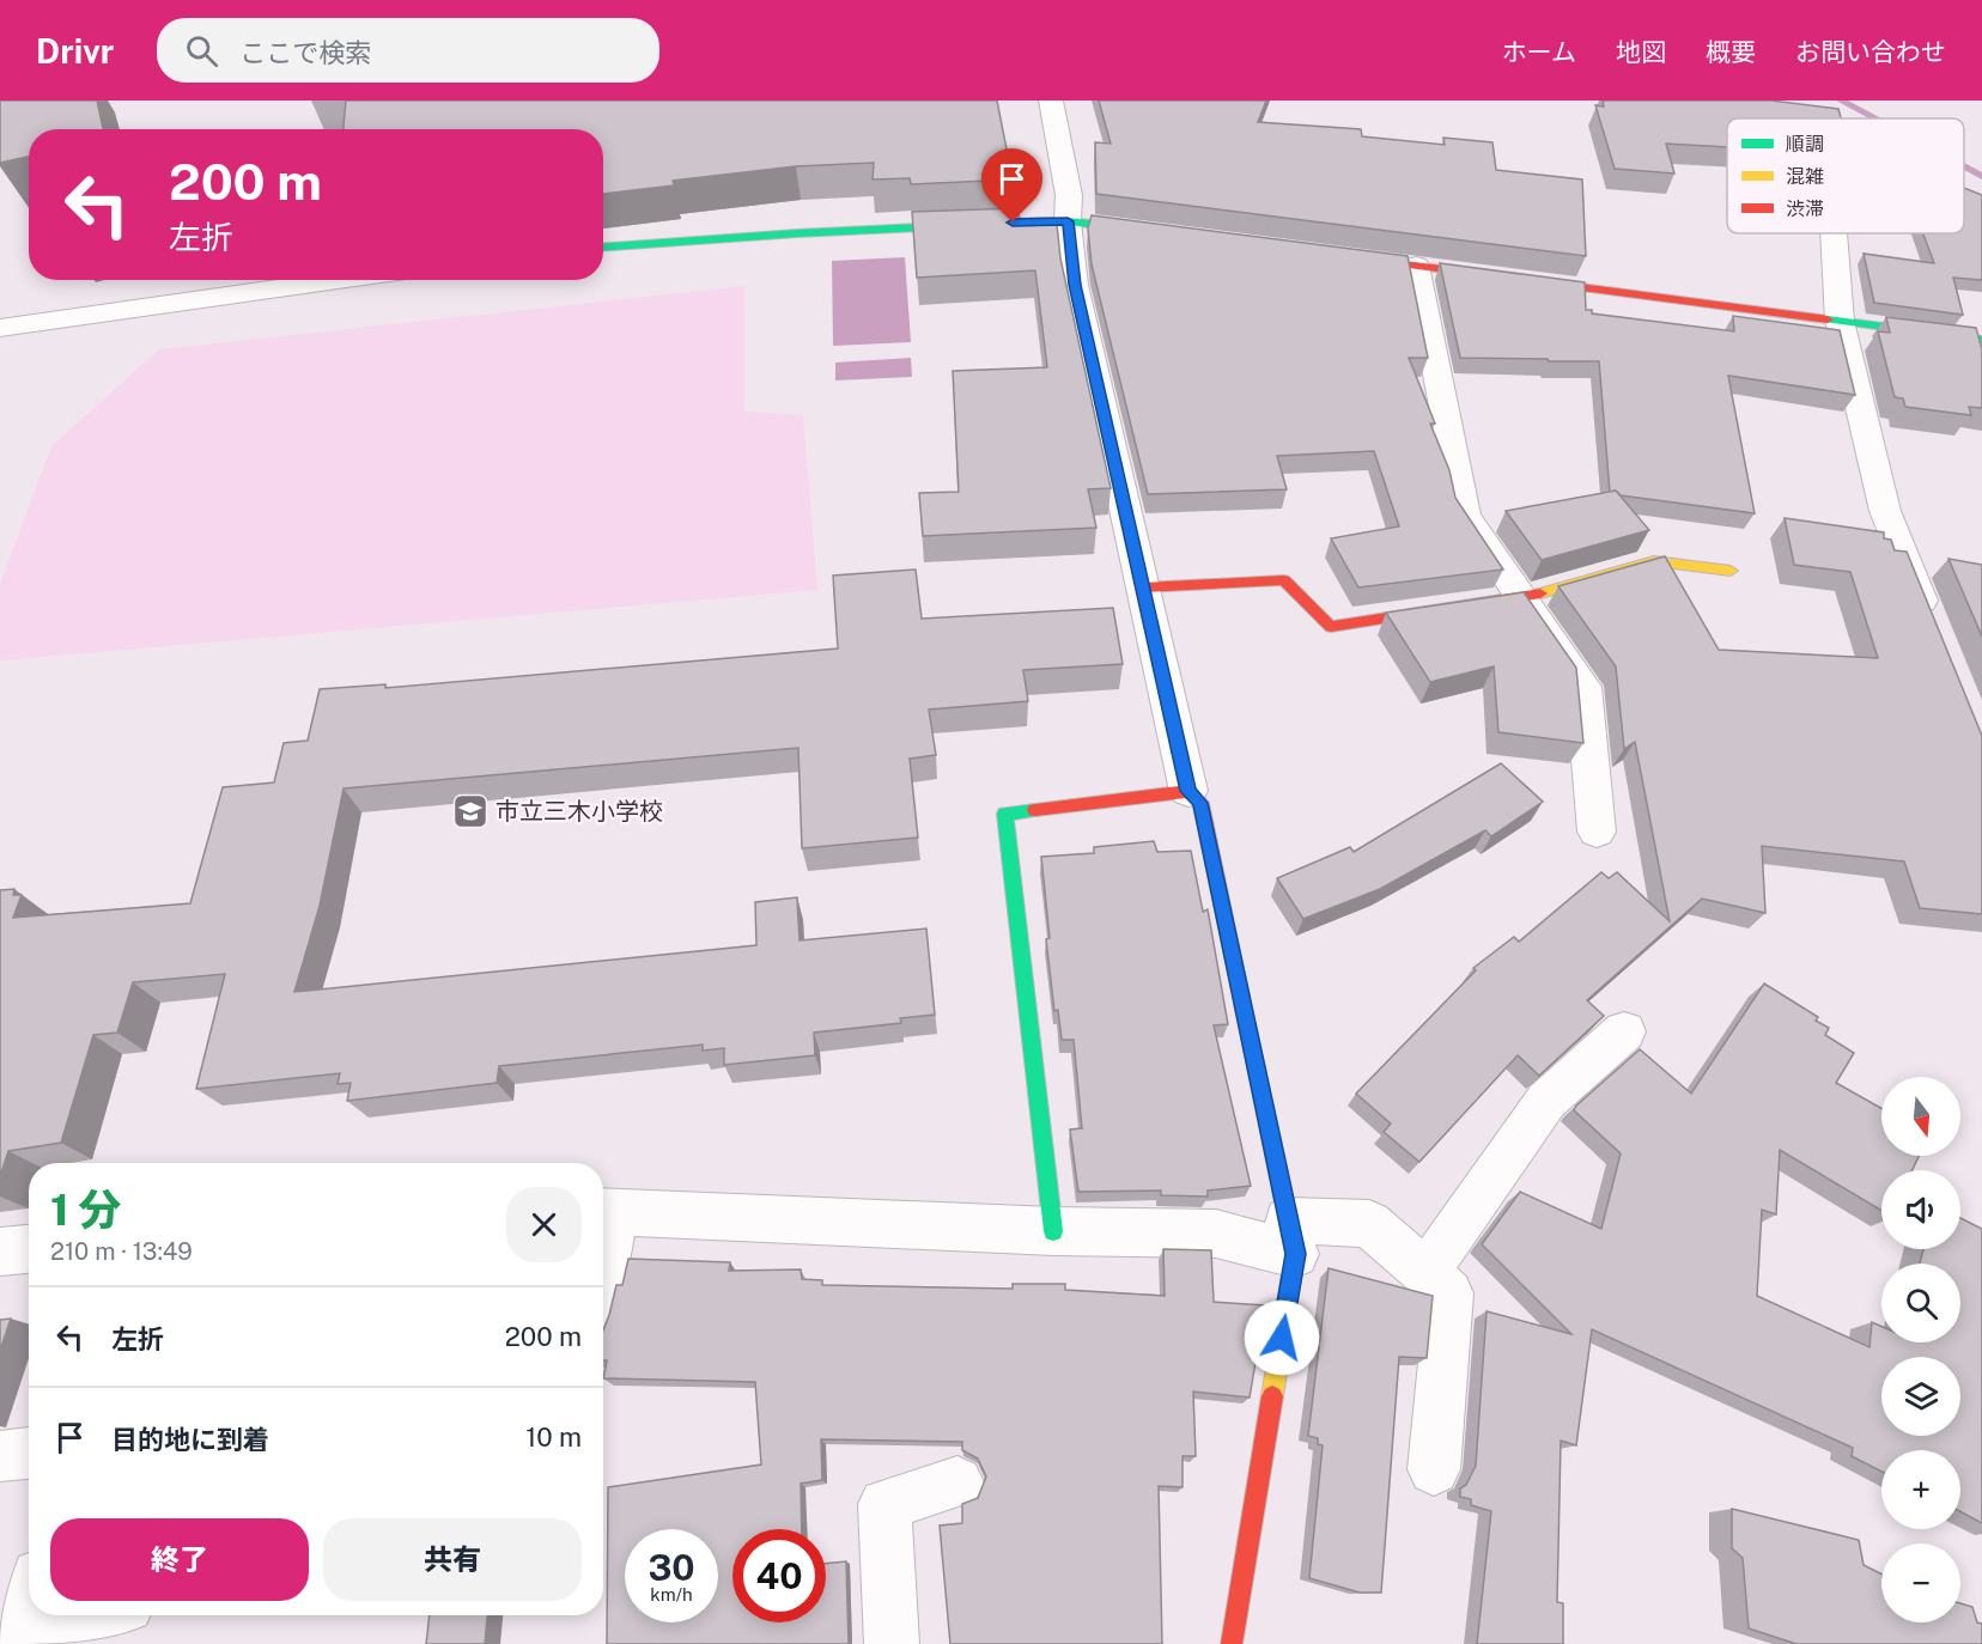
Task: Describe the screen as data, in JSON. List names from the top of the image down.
{
  "places": {
    "school or university": ["市立三木小学校"]
  },
  "legend": ["順調", "混雑", "渋滞"],
  "north": "bottom",
  "page": {
    "header": "Drivr",
    "search": "ここで検索",
    "nav": [
      "ホーム",
      "地図",
      "概要",
      "お問い合わせ"
    ],
    "turn": ["200 m", "左折"],
    "map_buttons": ["+", "−"],
    "heading": ["1 分", "210 m · 13:49"],
    "list": [
      {
        "name": "左折",
        "value": "200 m"
      },
      {
        "name": "目的地に到着",
        "value": "10 m"
      }
    ],
    "buttons": ["終了", "共有"],
    "speed": "30 km/h",
    "limit": "40"
  }
}
